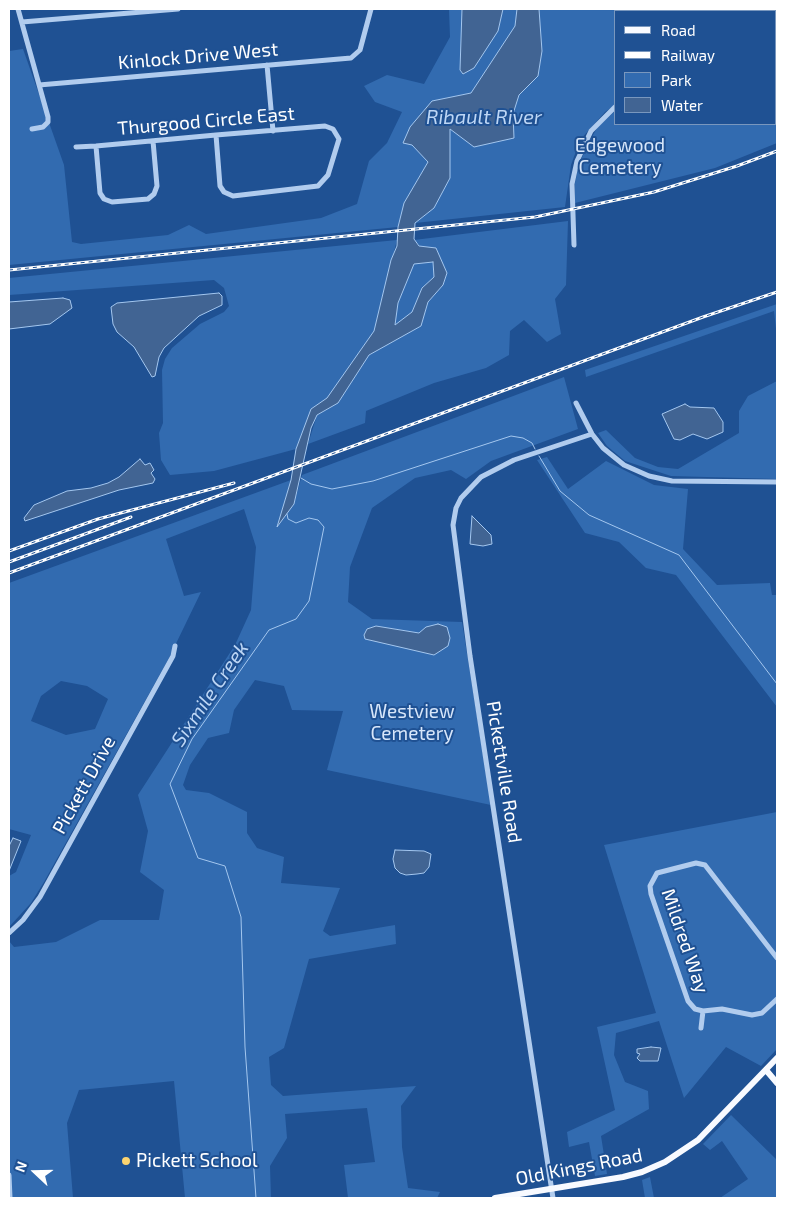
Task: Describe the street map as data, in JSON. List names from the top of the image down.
{
  "streets": {
    "main road": ["Old Kings Road"],
    "street": [
      "Kinlock Drive West",
      "Thurgood Circle East",
      "Pickettville Road",
      "Pickett Drive",
      "Mildred Way"
    ]
  },
  "crossings": [
    ["Pickettville Road", "Old Kings Road"]
  ],
  "water": ["Ribault River", "Sixmile Creek"],
  "parks": ["Edgewood Cemetery", "Westview Cemetery"],
  "places": ["Pickett School"],
  "legend": [
    "Road",
    "Railway",
    "Park",
    "Water"
  ],
  "north": "left"
}
